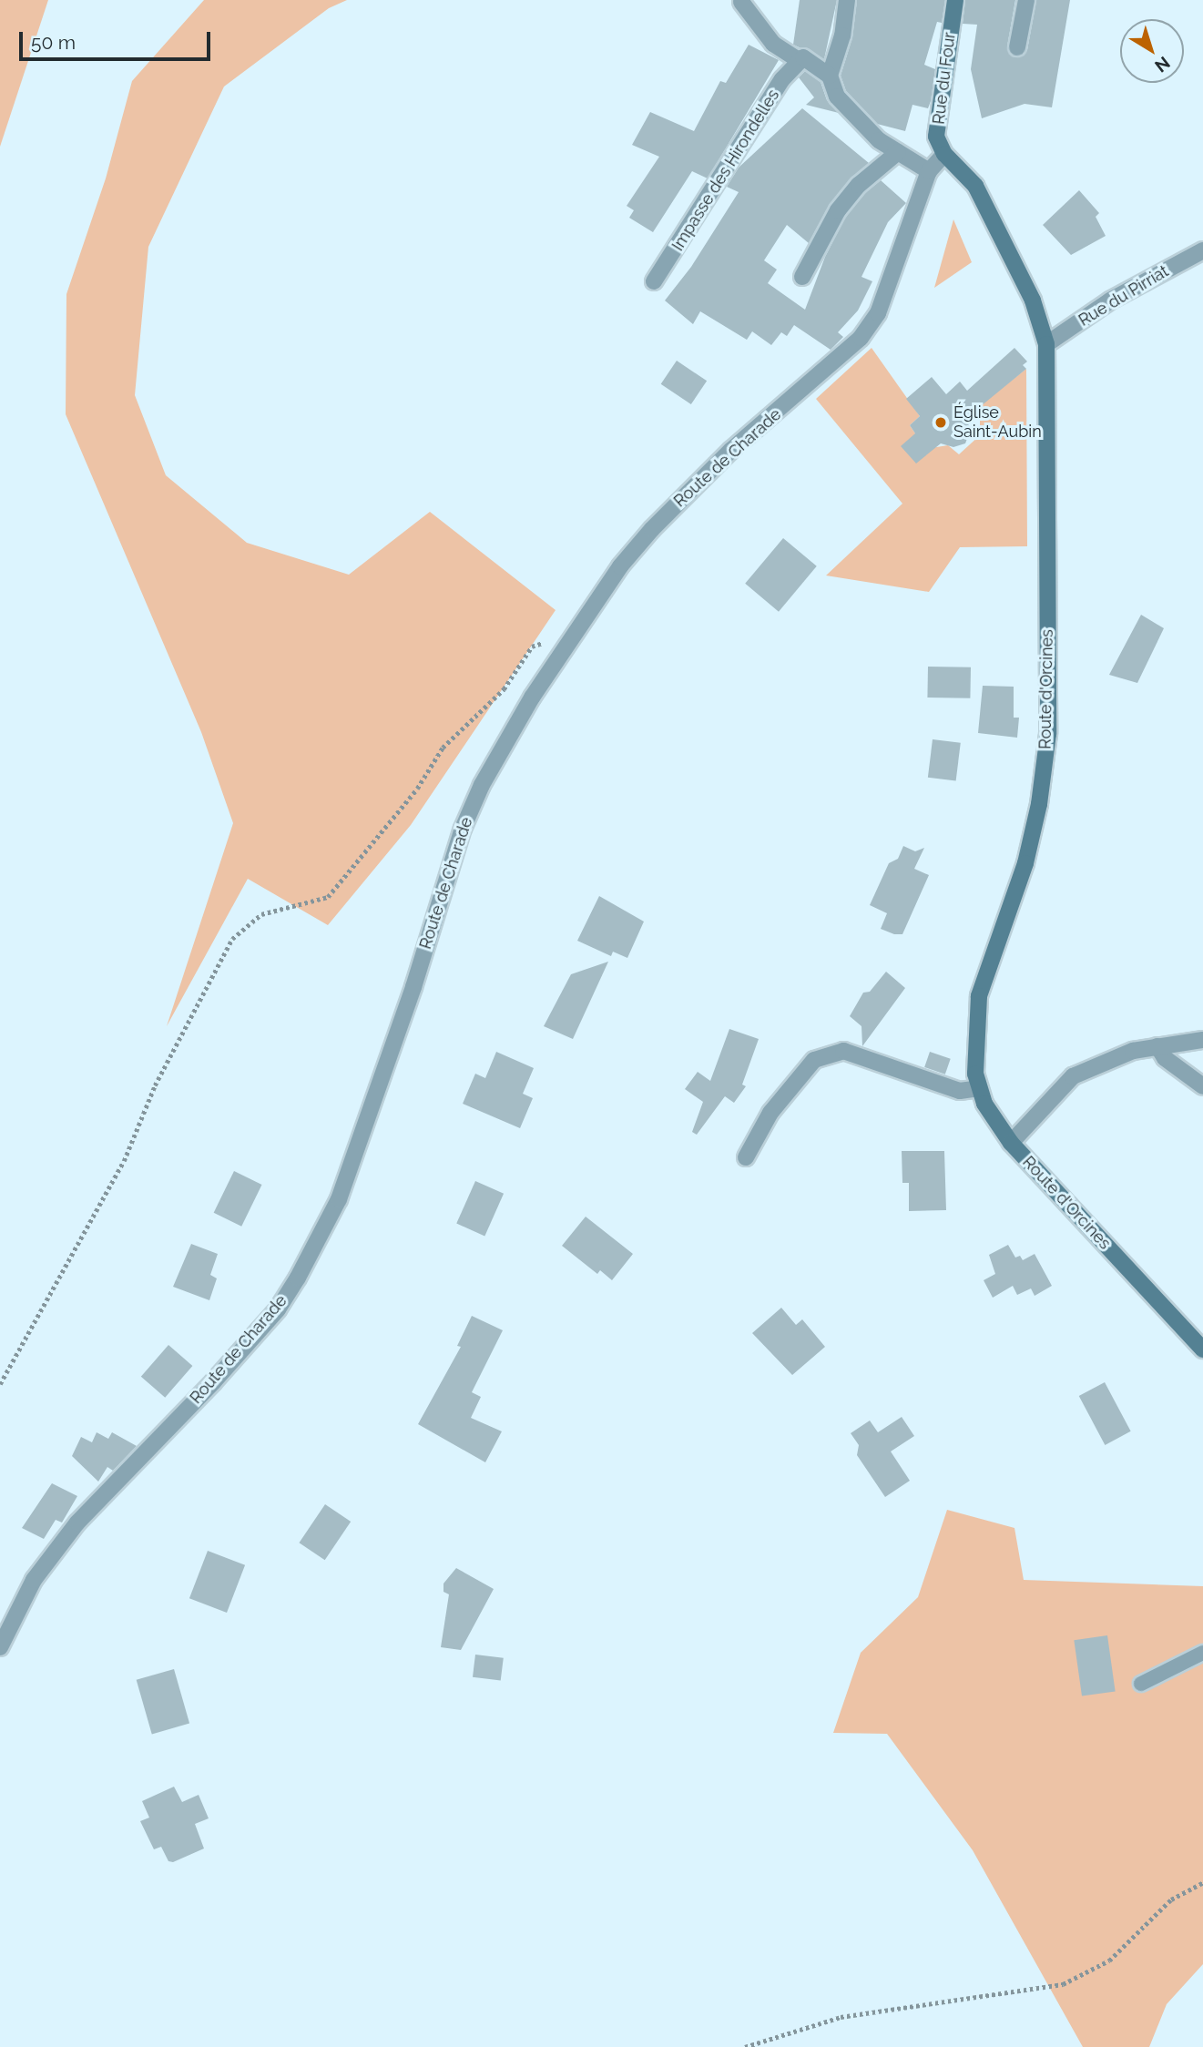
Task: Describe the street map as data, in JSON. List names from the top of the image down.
{
  "streets": {
    "main road": ["Rue du Four", "Route d'Orcines"],
    "street": ["Impasse des Hirondelles", "Rue du Pirriat", "Route de Charade"]
  },
  "crossings": [
    ["Rue du Four", "Route de Charade"],
    ["Rue du Four", "Route d'Orcines"],
    ["Rue du Pirriat", "Route d'Orcines"],
    ["Route de Charade", "Route d'Orcines"]
  ],
  "places": ["Église Saint-Aubin"],
  "scale_bar": "50 m",
  "north": "bottom right"
}
